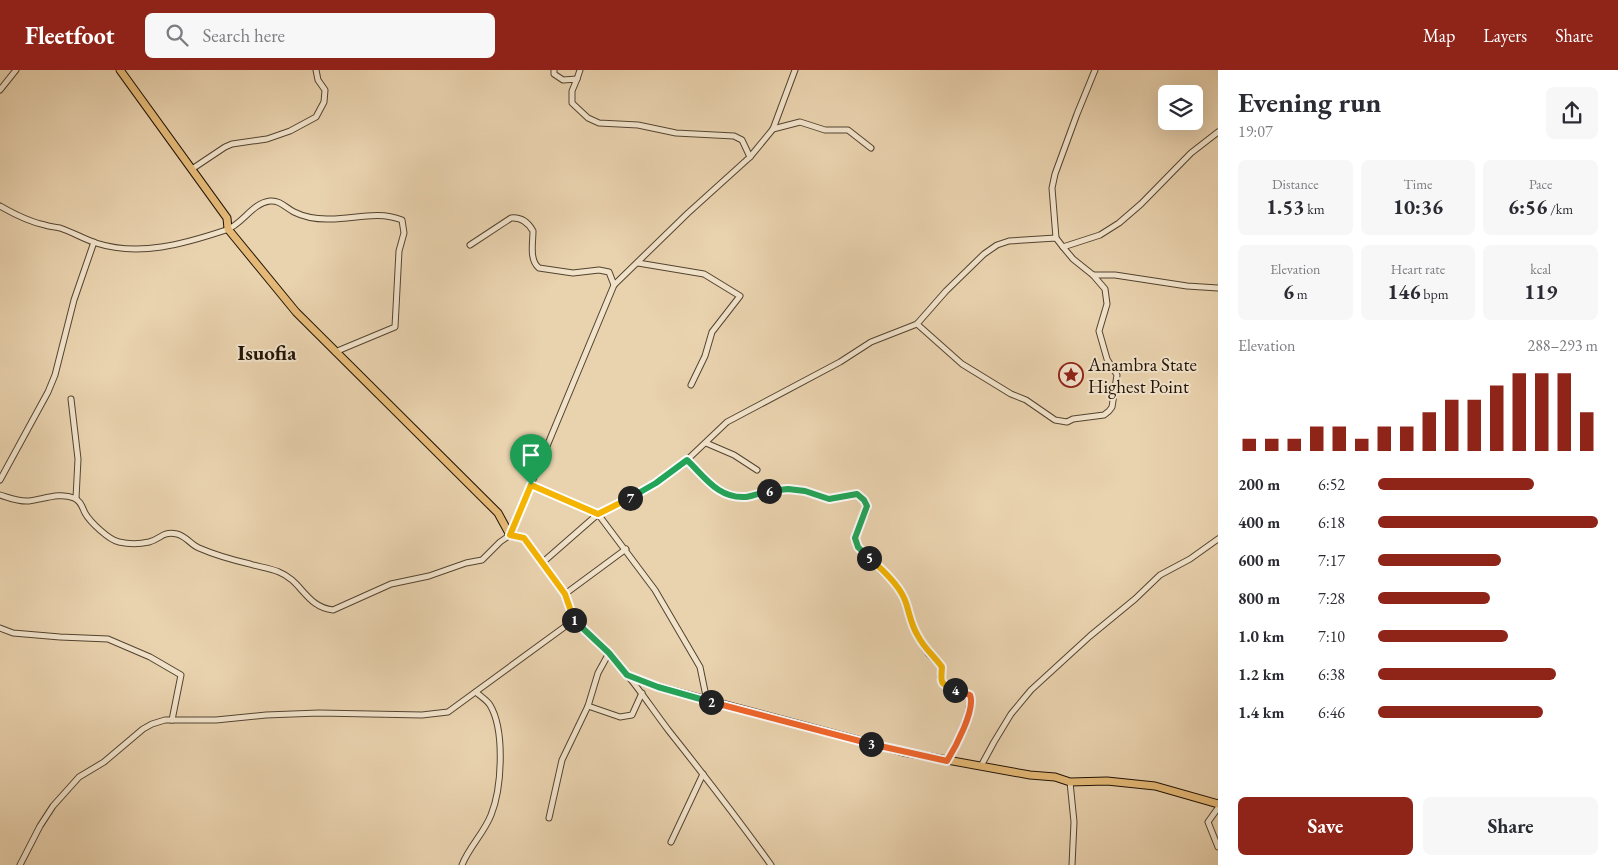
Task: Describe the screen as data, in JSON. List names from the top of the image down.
{
  "districts": ["Isuofia"],
  "places": {
    "place": ["Anambra State Highest Point"]
  },
  "page": {
    "header": "Fleetfoot",
    "search": "Search here",
    "nav": ["Map", "Layers", "Share"],
    "heading": ["Evening run", "19:07"],
    "stats": [
      ["Distance", "1.53 km"],
      ["Time", "10:36"],
      ["Pace", "6:56 /km"],
      ["Elevation", "6 m"],
      ["Heart rate", "146 bpm"],
      ["kcal", "119"]
    ],
    "chart": ["Elevation", "288–293 m"],
    "list": [
      {
        "name": "200 m",
        "note": "6:52"
      },
      {
        "name": "400 m",
        "note": "6:18"
      },
      {
        "name": "600 m",
        "note": "7:17"
      },
      {
        "name": "800 m",
        "note": "7:28"
      },
      {
        "name": "1.0 km",
        "note": "7:10"
      },
      {
        "name": "1.2 km",
        "note": "6:38"
      },
      {
        "name": "1.4 km",
        "note": "6:46"
      }
    ],
    "pins": [
      "6",
      "7",
      "5",
      "1",
      "4",
      "2",
      "3"
    ],
    "buttons": ["Save", "Share"]
  }
}
